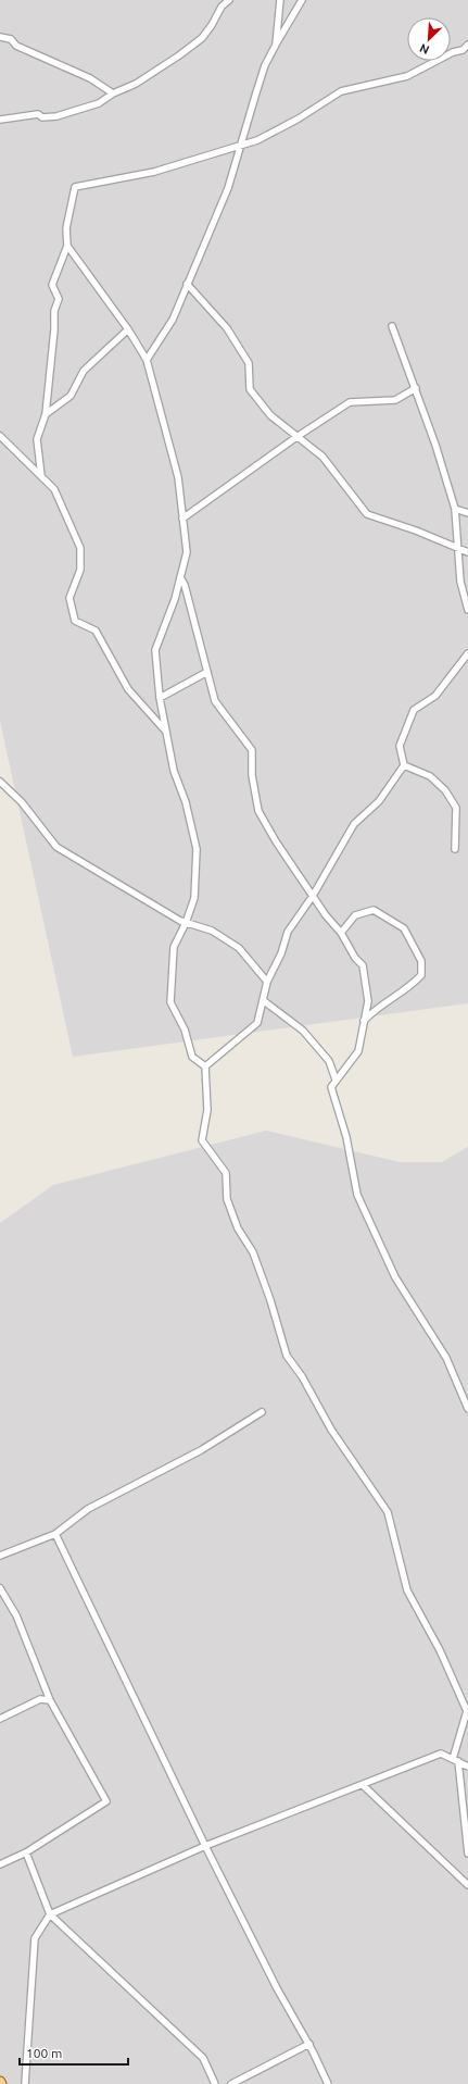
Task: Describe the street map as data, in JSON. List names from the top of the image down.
{
  "scale_bar": "100 m",
  "north": "bottom left"
}
